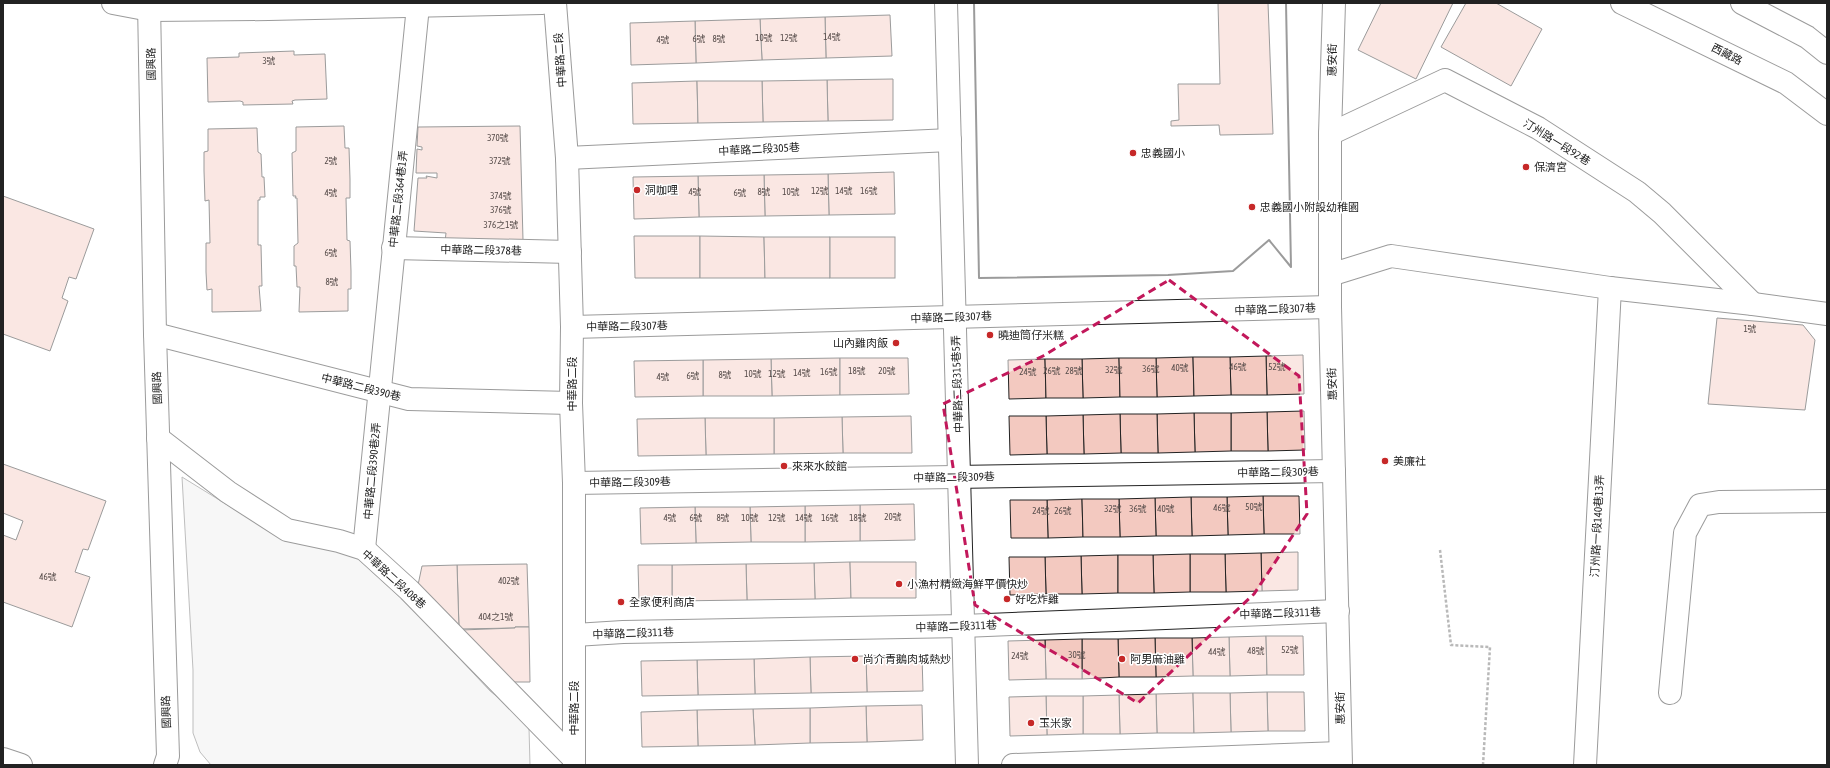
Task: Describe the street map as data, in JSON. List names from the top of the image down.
{
  "streets": {
    "street": [
      "西藏路",
      "中華路二段",
      "惠安街",
      "國興路",
      "汀州路一段92巷",
      "中華路二段305巷",
      "中華路二段364巷1弄",
      "中華路二段378巷",
      "中華路二段307巷",
      "中華路二段315巷5弄",
      "中華路二段390巷",
      "中華路二段390巷2弄",
      "中華路二段309巷",
      "汀州路一段140巷13弄",
      "中華路二段408巷",
      "中華路二段311巷"
    ]
  },
  "crossings": [
    ["中華路二段", "中華路二段305巷"],
    ["中華路二段", "中華路二段378巷"],
    ["中華路二段", "中華路二段307巷"],
    ["中華路二段", "中華路二段390巷"],
    ["中華路二段", "中華路二段309巷"],
    ["中華路二段", "中華路二段408巷"],
    ["中華路二段", "中華路二段311巷"],
    ["惠安街", "汀州路一段92巷"],
    ["惠安街", "中華路二段307巷"],
    ["惠安街", "中華路二段309巷"],
    ["惠安街", "中華路二段311巷"],
    ["國興路", "中華路二段390巷"],
    ["國興路", "中華路二段408巷"],
    ["中華路二段305巷", "中華路二段315巷5弄"],
    ["中華路二段364巷1弄", "中華路二段378巷"],
    ["中華路二段364巷1弄", "中華路二段390巷"],
    ["中華路二段364巷1弄", "中華路二段390巷2弄"],
    ["中華路二段307巷", "中華路二段315巷5弄"],
    ["中華路二段315巷5弄", "中華路二段309巷"],
    ["中華路二段315巷5弄", "中華路二段311巷"],
    ["中華路二段390巷", "中華路二段390巷2弄"],
    ["中華路二段390巷2弄", "中華路二段408巷"]
  ],
  "places": [
    "忠義國小",
    "保濟宮",
    "洞咖哩",
    "忠義國小附設幼稚園",
    "曉迪筒仔米糕",
    "山內雞肉飯",
    "美廉社",
    "來來水餃館",
    "小漁村精緻海鮮平價快炒",
    "好吃炸雞",
    "全家便利商店",
    "尚介青鵝肉城熱炒",
    "阿男麻油雞",
    "玉米家"
  ],
  "house_numbers": [
    "14號",
    "10號",
    "12號",
    "6號",
    "8號",
    "4號",
    "3號",
    "370號",
    "2號",
    "372號",
    "12號",
    "14號",
    "16號",
    "4號",
    "8號",
    "10號",
    "4號",
    "6號",
    "374號",
    "376號",
    "376之1號",
    "6號",
    "8號",
    "1號",
    "46號",
    "52號",
    "40號",
    "36號",
    "32號",
    "18號",
    "20號",
    "26號",
    "28號",
    "16號",
    "24號",
    "14號",
    "10號",
    "12號",
    "8號",
    "6號",
    "4號",
    "50號",
    "46號",
    "32號",
    "36號",
    "40號",
    "24號",
    "26號",
    "20號",
    "4號",
    "6號",
    "8號",
    "10號",
    "12號",
    "14號",
    "16號",
    "18號",
    "46號",
    "402號",
    "404之1號",
    "52號",
    "48號",
    "44號",
    "30號",
    "24號"
  ]
}
